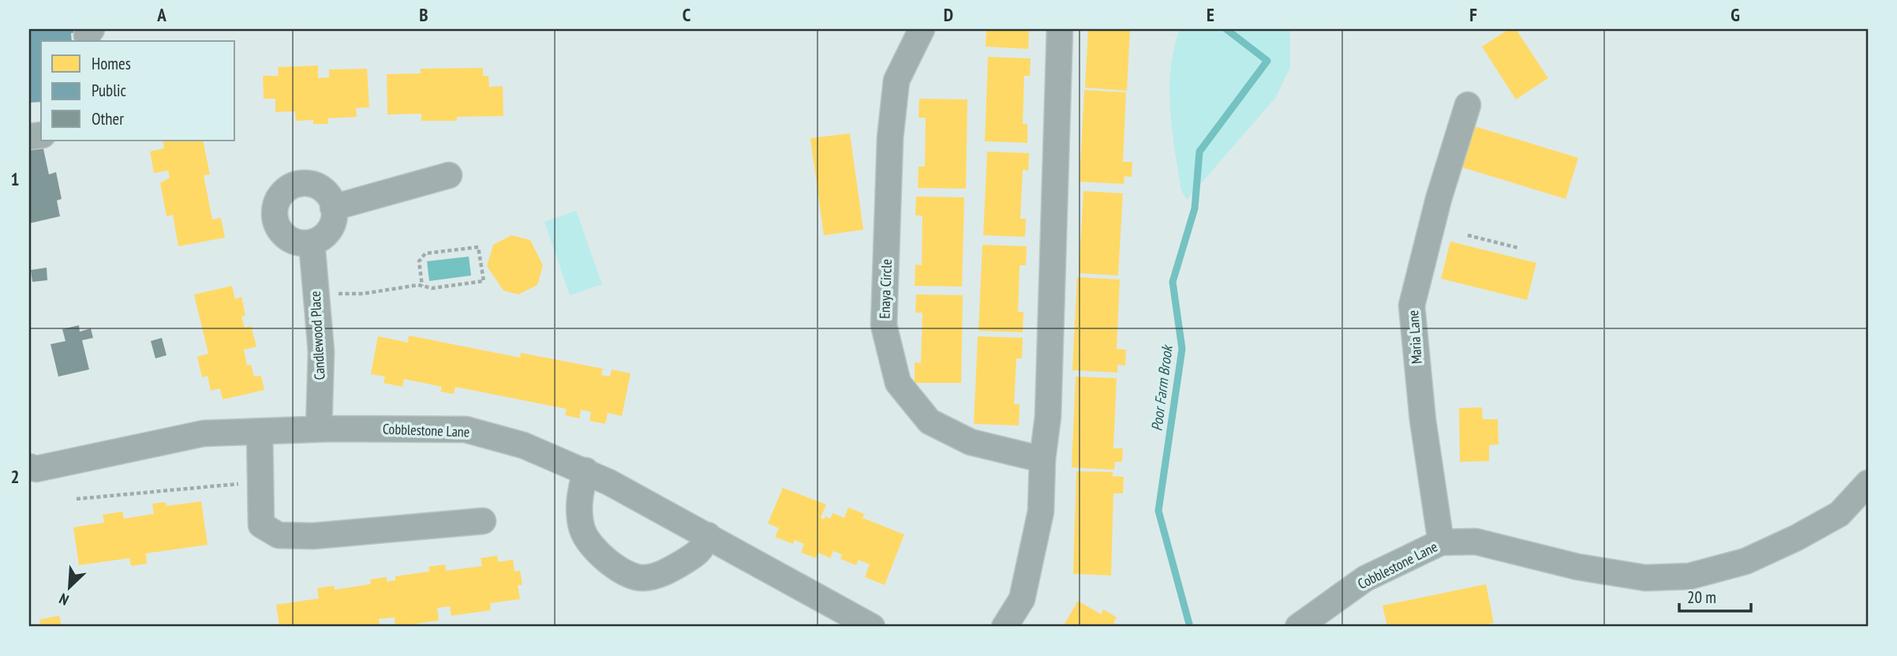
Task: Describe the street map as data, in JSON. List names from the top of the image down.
{
  "streets": {
    "street": [
      "Enaya Circle",
      "Candlewood Place",
      "Maria Lane",
      "Cobblestone Lane"
    ]
  },
  "crossings": [
    ["Candlewood Place", "Cobblestone Lane"],
    ["Maria Lane", "Cobblestone Lane"]
  ],
  "water": ["Poor Farm Brook"],
  "legend": ["Homes", "Public", "Other"],
  "scale_bar": "20 m",
  "north": "bottom left",
  "grid": {
    "columns": [
      "A",
      "B",
      "C",
      "D",
      "E",
      "F",
      "G"
    ],
    "rows": ["1", "2"]
  }
}
